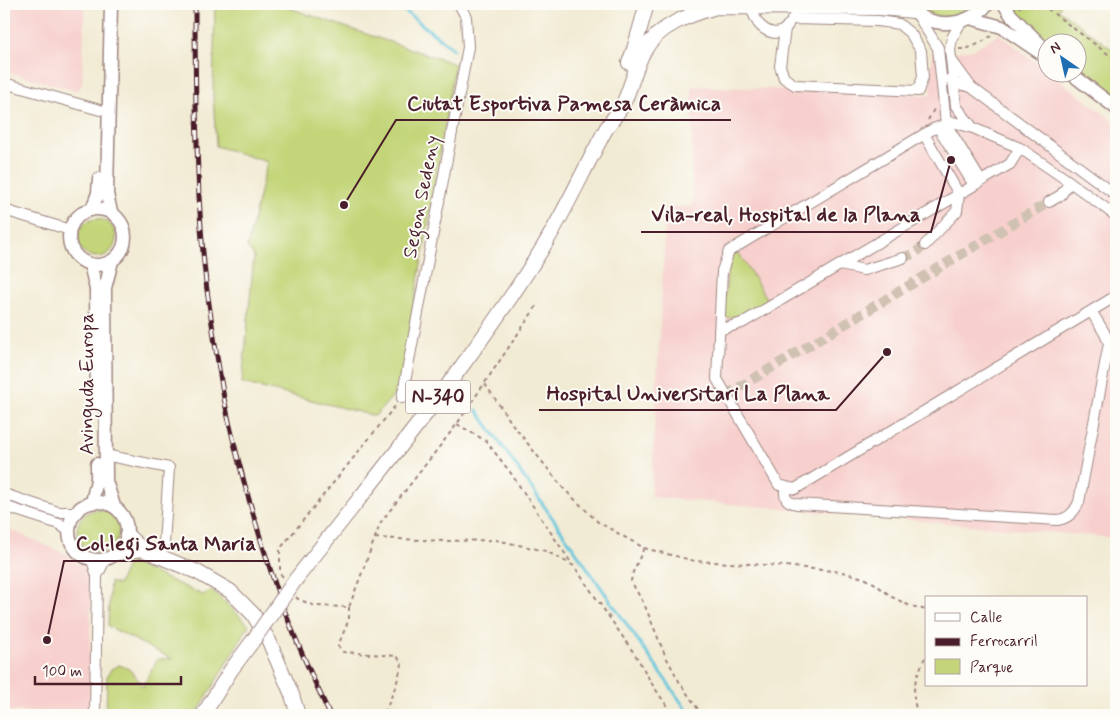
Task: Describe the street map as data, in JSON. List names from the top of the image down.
{
  "streets": {
    "highway": ["N-340"],
    "main road": ["Avinguda Europa"],
    "street": ["Segon Sedeny"]
  },
  "places": [
    "Vila-real, Hospital de la Plana",
    "Ciutat Esportiva Pamesa Ceràmica",
    "Hospital Universitari La Plana",
    "Col·legi Santa Maria"
  ],
  "legend": ["Calle", "Ferrocarril", "Parque"],
  "scale_bar": "100 m",
  "north": "top left"
}
